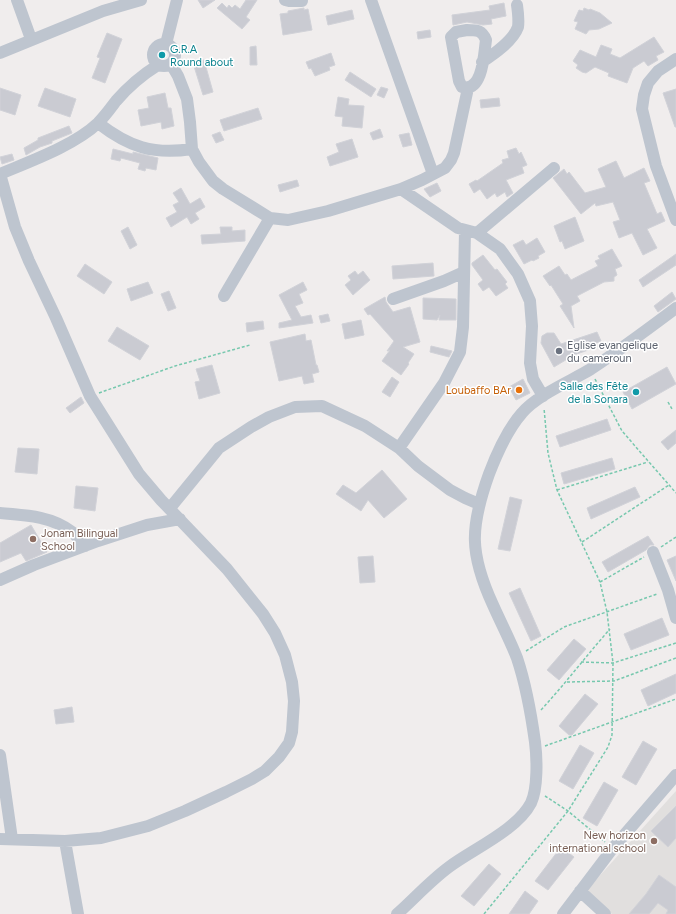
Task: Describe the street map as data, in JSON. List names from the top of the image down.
{
  "places": [
    "G.R.A Round about",
    "Eglise evangelique du cameroun",
    "Loubaffo BAr",
    "Salle des Fête de la Sonara",
    "Jonam Bilingual School",
    "New horizon international school"
  ]
}
